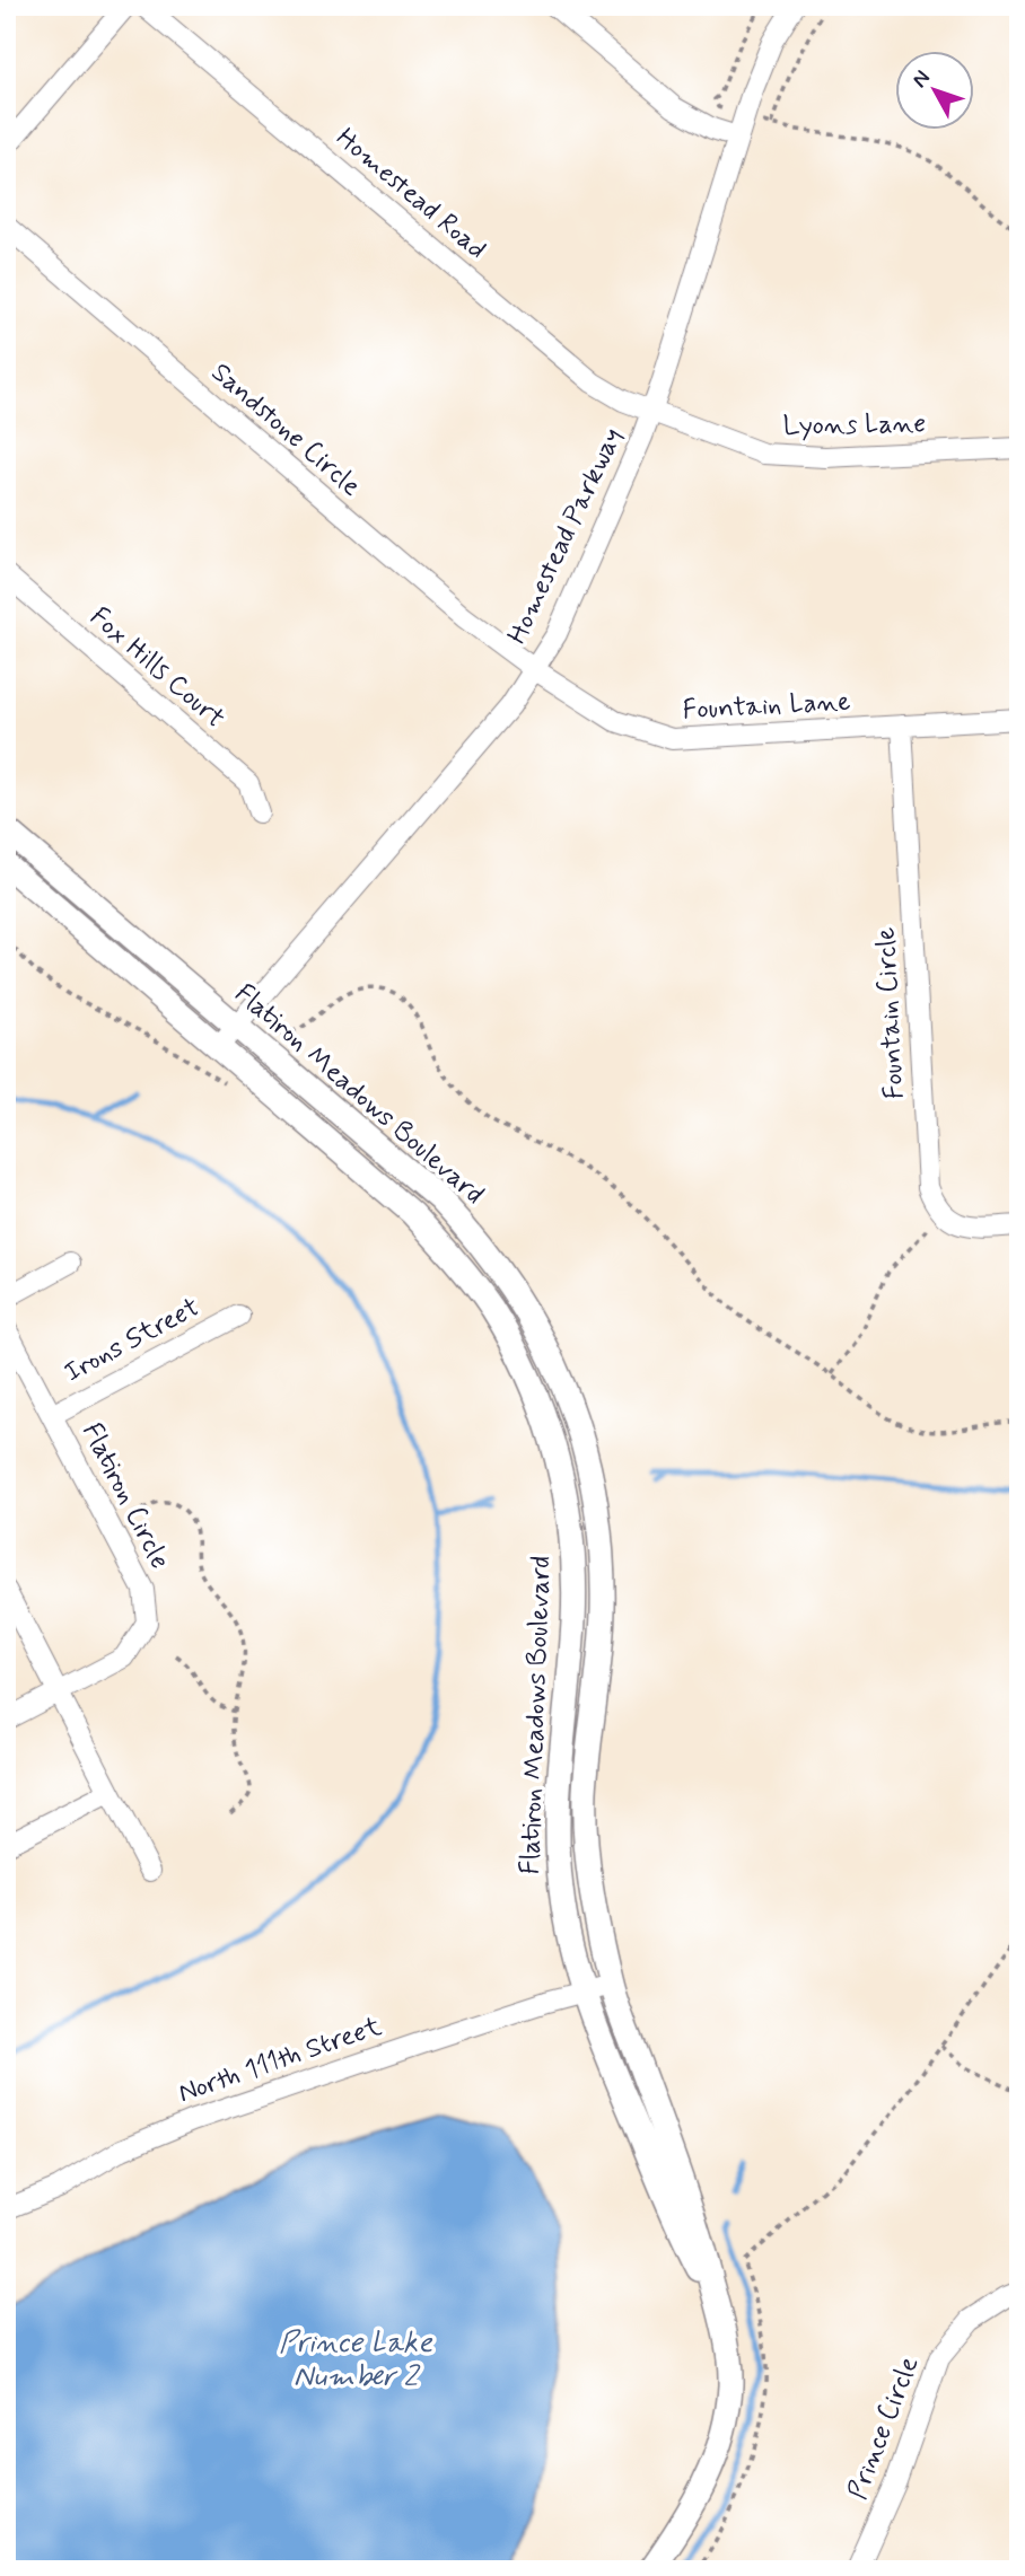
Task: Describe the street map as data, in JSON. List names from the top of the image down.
{
  "streets": {
    "street": [
      "Homestead Road",
      "Lyons Lane",
      "Sandstone Circle",
      "Homestead Parkway",
      "Fox Hills Court",
      "Fountain Lane",
      "Fountain Circle",
      "Flatiron Meadows Boulevard",
      "Irons Street",
      "Flatiron Circle",
      "North 111th Street",
      "Prince Circle"
    ]
  },
  "crossings": [
    ["Homestead Road", "Lyons Lane"],
    ["Homestead Road", "Homestead Parkway"],
    ["Lyons Lane", "Homestead Parkway"],
    ["Sandstone Circle", "Homestead Parkway"],
    ["Sandstone Circle", "Fountain Lane"],
    ["Homestead Parkway", "Fountain Lane"],
    ["Homestead Parkway", "Flatiron Meadows Boulevard"],
    ["Fountain Lane", "Fountain Circle"],
    ["Flatiron Meadows Boulevard", "North 111th Street"],
    ["Irons Street", "Flatiron Circle"]
  ],
  "water": ["Prince Lake Number 2"],
  "north": "top left"
}
